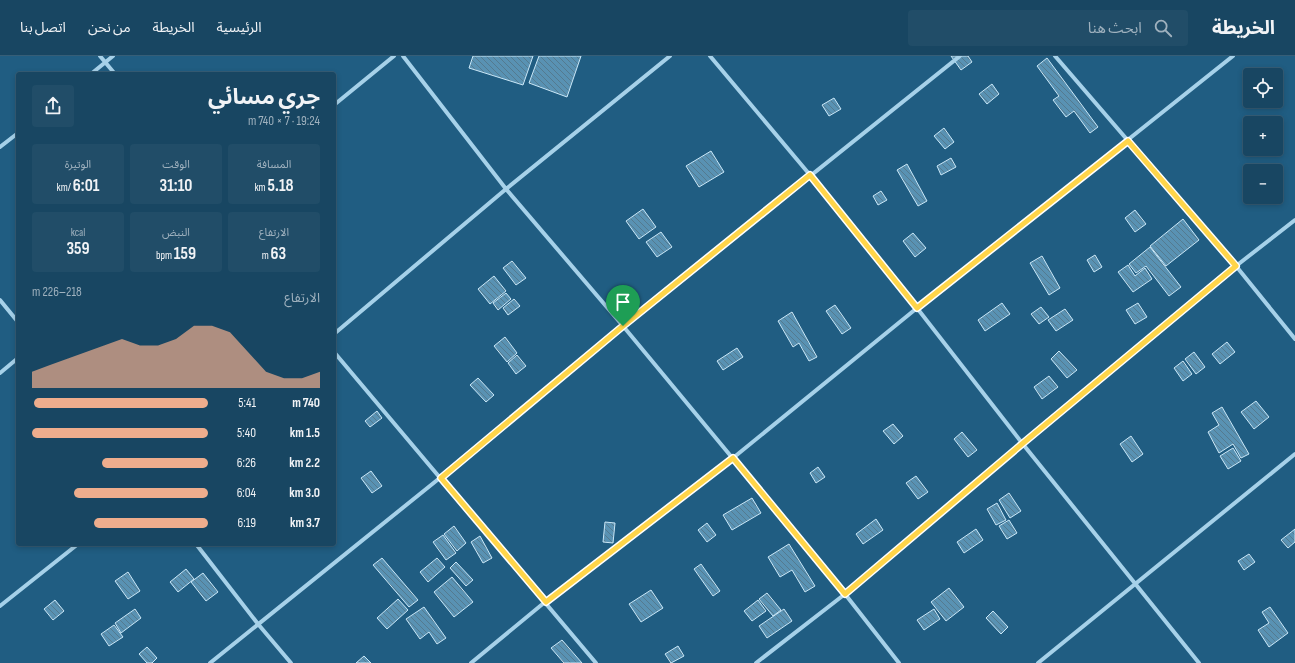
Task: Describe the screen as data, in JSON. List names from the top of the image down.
{
  "page": {
    "header": "الخريطة",
    "search": "ابحث هنا",
    "nav": [
      "الرئيسية",
      "الخريطة",
      "من نحن",
      "اتصل بنا"
    ],
    "map_buttons": ["+", "−"],
    "heading": ["جري مسائي", "19:24 · 7 × 740 m"],
    "stats": [
      ["المسافة", "5.18 km"],
      ["الوقت", "31:10"],
      ["الوتيرة", "6:01 /km"],
      ["الارتفاع", "63 m"],
      ["النبض", "159 bpm"],
      ["kcal", "359"]
    ],
    "chart": ["الارتفاع", "218–226 m"],
    "list": [
      {
        "name": "740 m",
        "note": "5:41"
      },
      {
        "name": "1.5 km",
        "note": "5:40"
      },
      {
        "name": "2.2 km",
        "note": "6:26"
      },
      {
        "name": "3.0 km",
        "note": "6:04"
      },
      {
        "name": "3.7 km",
        "note": "6:19"
      }
    ]
  }
}
